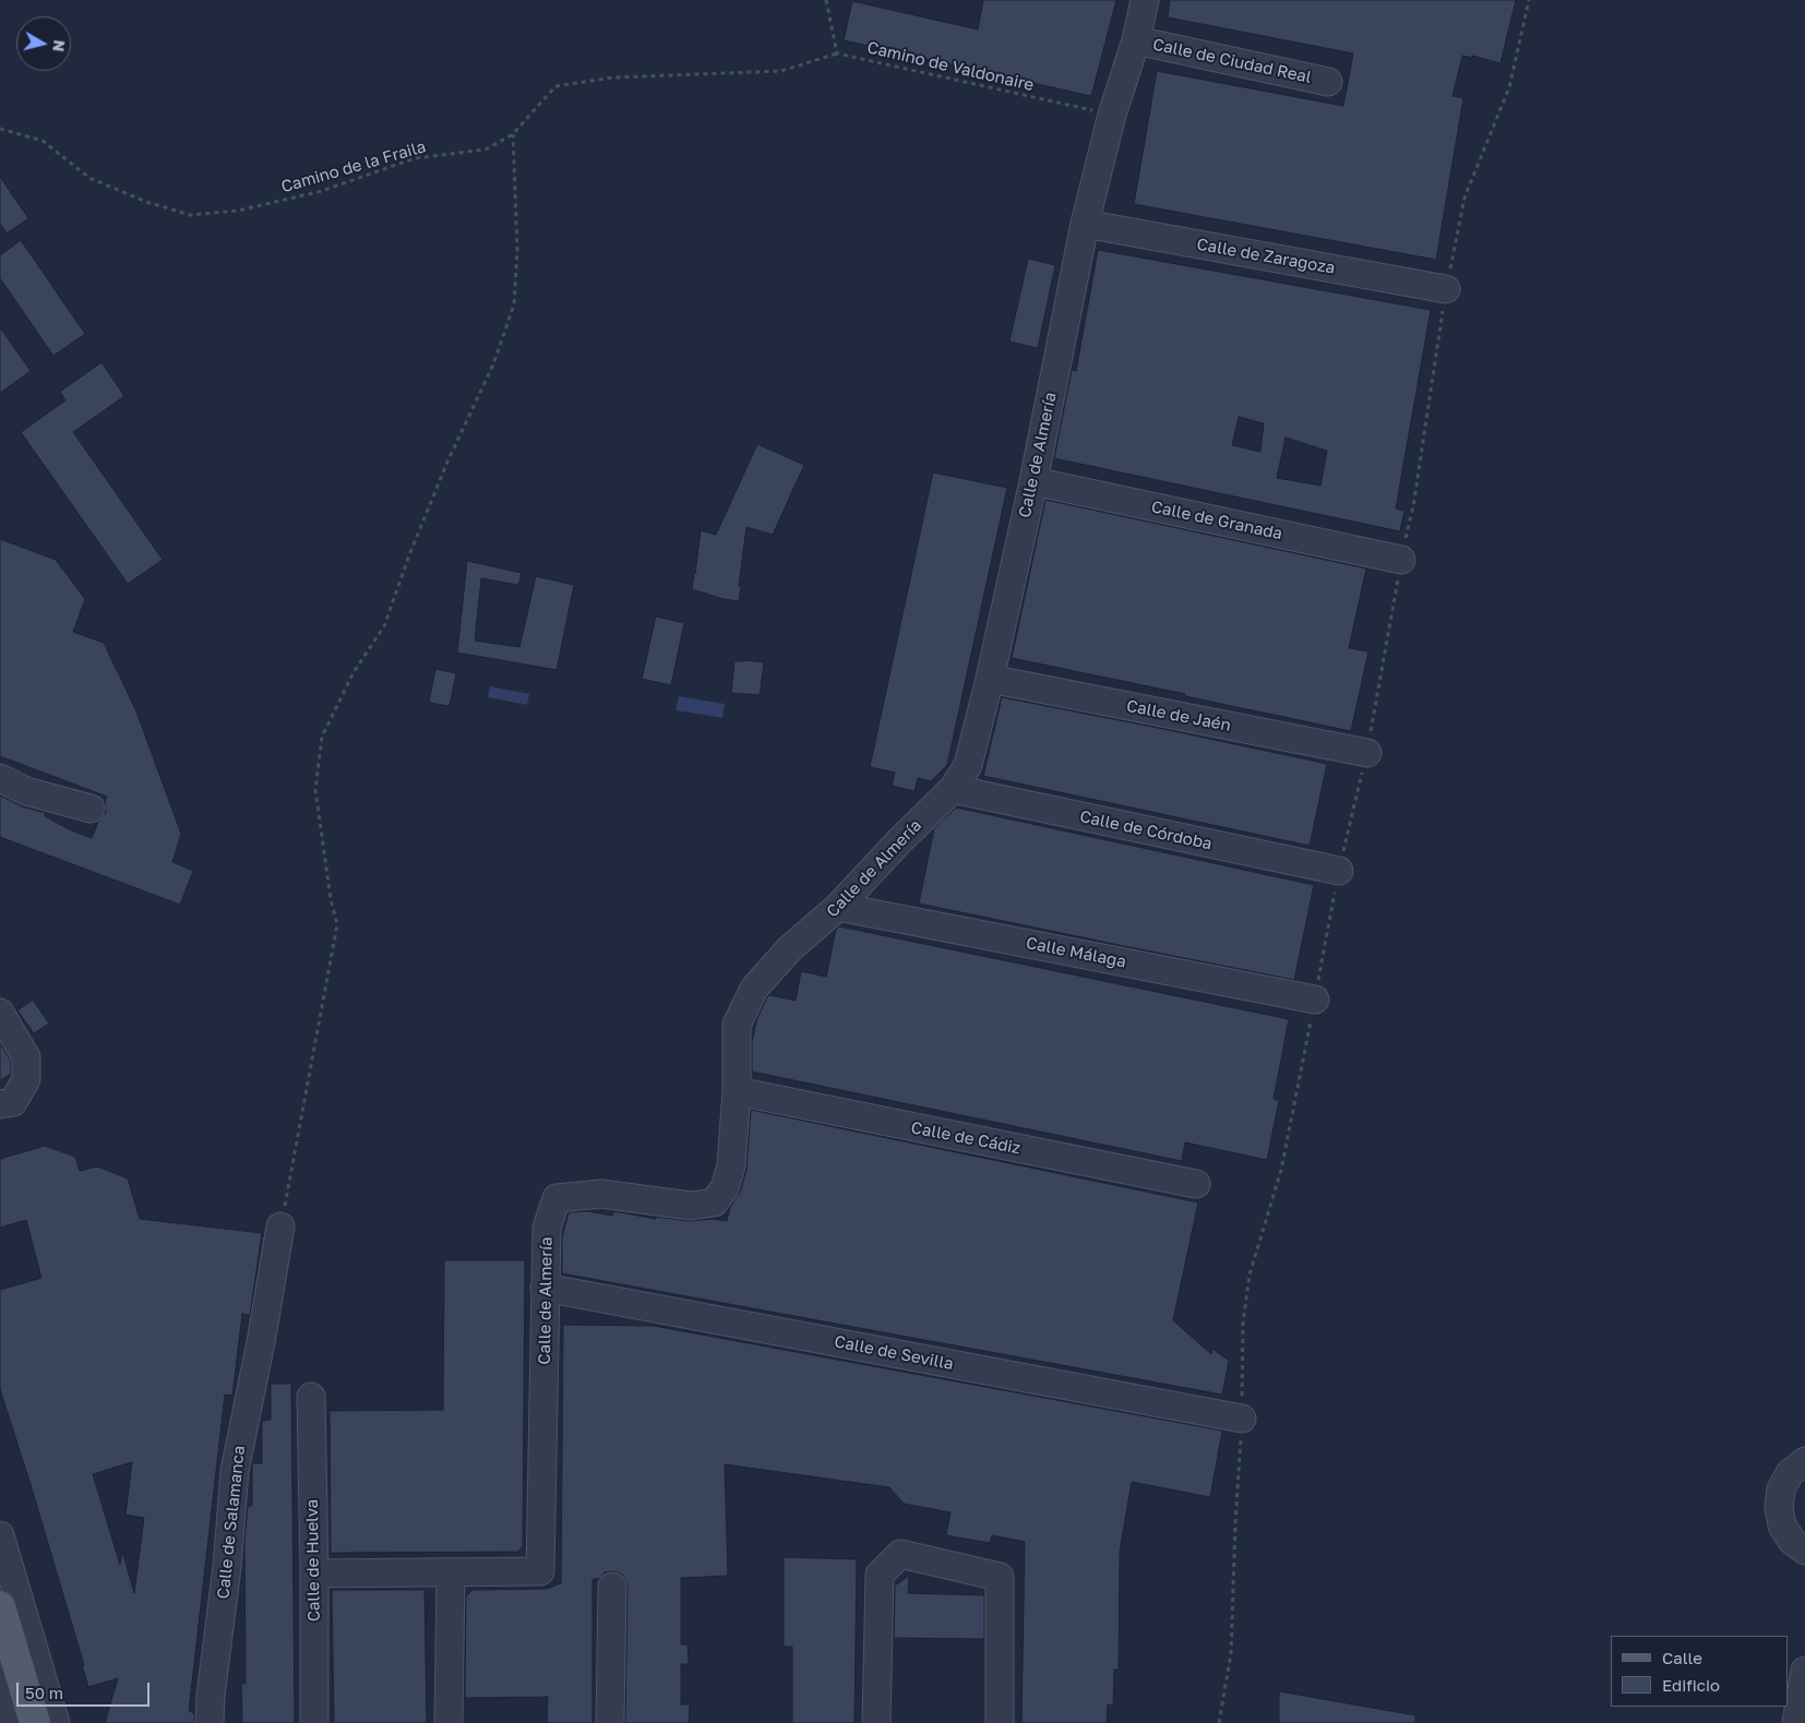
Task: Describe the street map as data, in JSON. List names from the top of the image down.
{
  "streets": {
    "street": [
      "Calle de Ciudad Real",
      "Calle de Zaragoza",
      "Calle de Almería",
      "Calle de Granada",
      "Calle de Jaén",
      "Calle de Córdoba",
      "Calle Málaga",
      "Calle de Cádiz",
      "Calle de Sevilla",
      "Calle de Salamanca",
      "Calle de Huelva"
    ],
    "path": ["Camino de Valdonaire", "Camino de la Fraila"]
  },
  "crossings": [
    ["Calle de Ciudad Real", "Calle de Almería"],
    ["Camino de Valdonaire", "Camino de la Fraila"],
    ["Camino de Valdonaire", "Calle de Almería"],
    ["Calle de Zaragoza", "Calle de Almería"],
    ["Calle de Almería", "Calle de Granada"],
    ["Calle de Almería", "Calle de Jaén"],
    ["Calle de Almería", "Calle de Córdoba"],
    ["Calle de Almería", "Calle Málaga"],
    ["Calle de Almería", "Calle de Cádiz"],
    ["Calle de Almería", "Calle de Sevilla"]
  ],
  "legend": ["Calle", "Edificio"],
  "scale_bar": "50 m",
  "north": "right"
}
